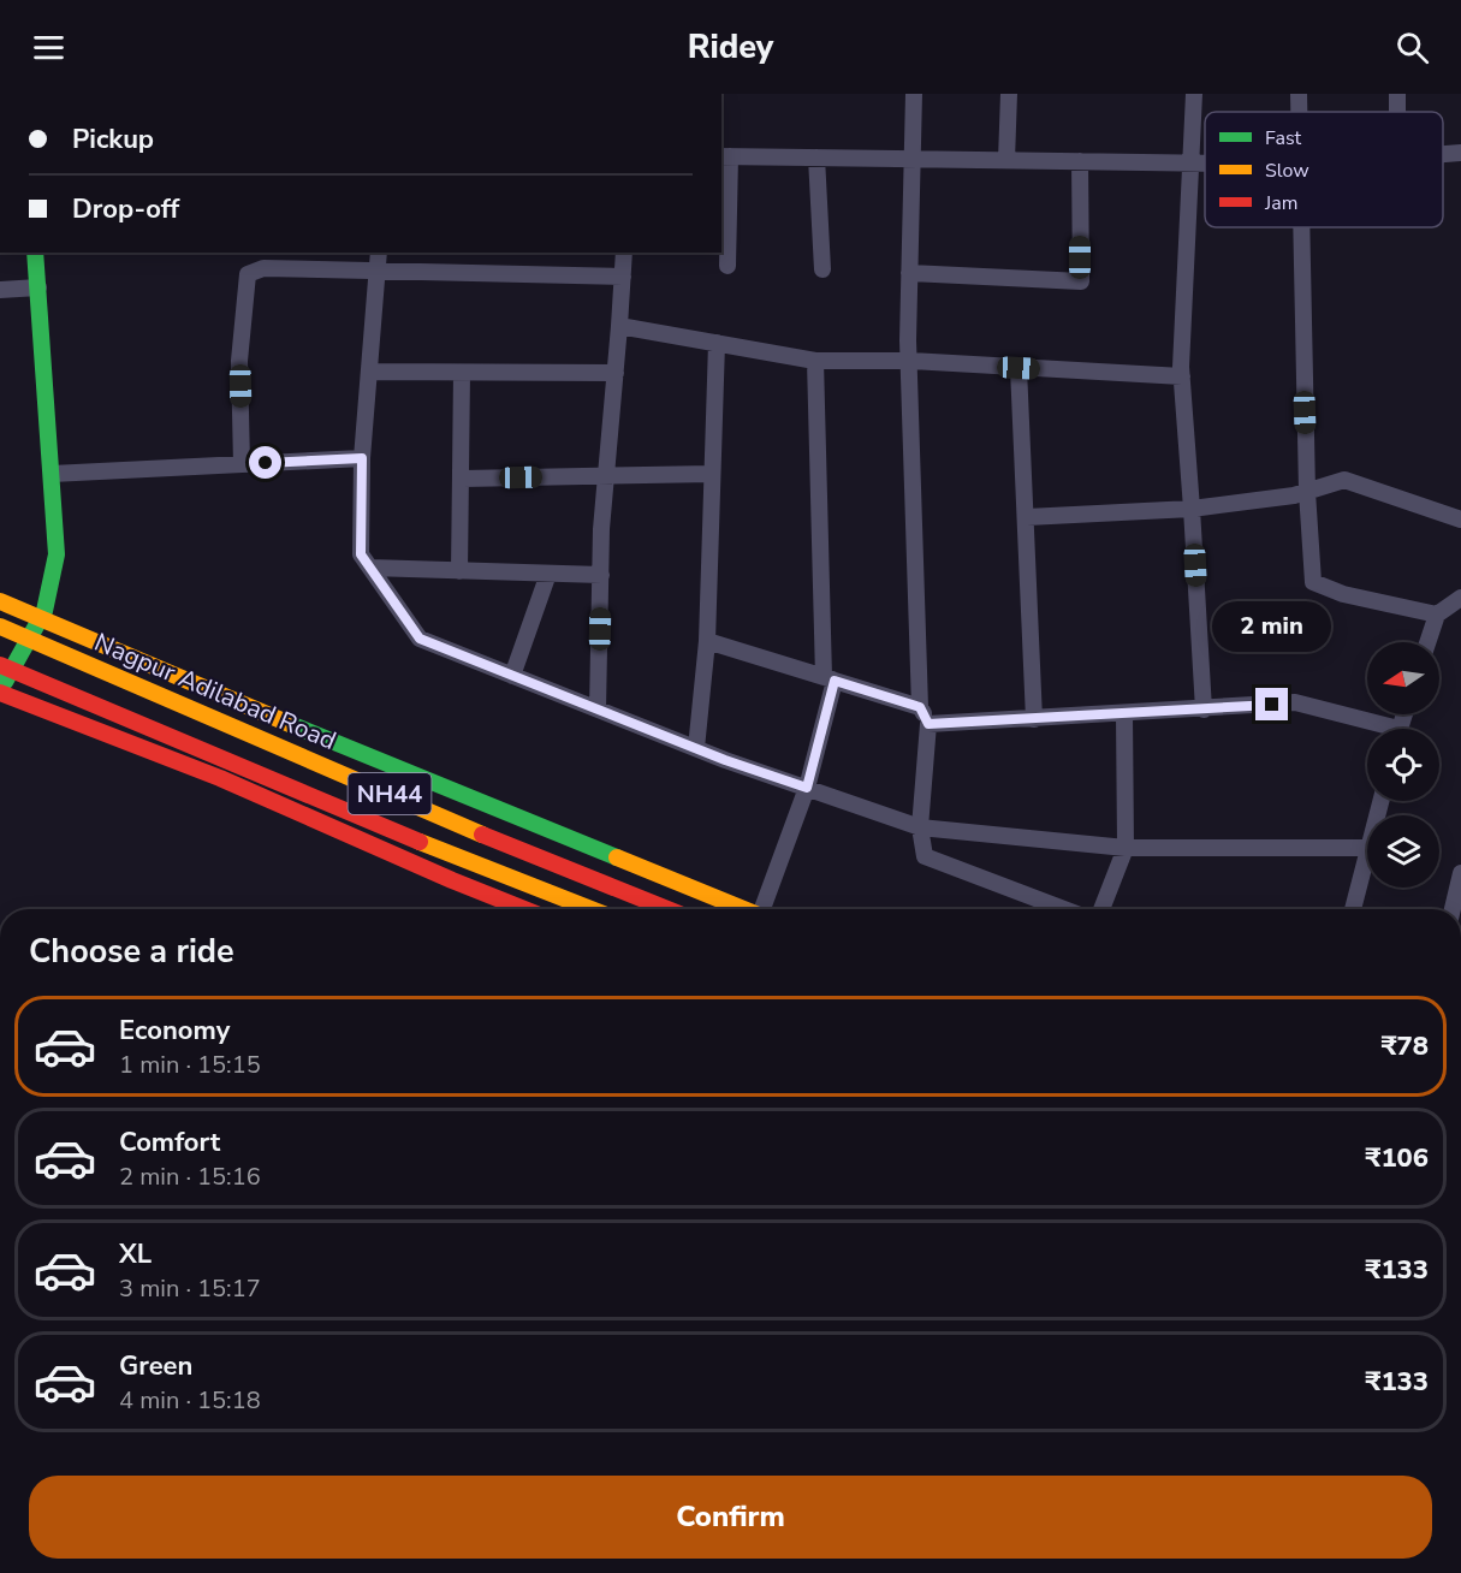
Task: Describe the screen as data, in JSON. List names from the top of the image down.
{
  "streets": {
    "main road": ["Nagpur Adilabad Road", "NH44"]
  },
  "legend": ["Fast", "Slow", "Jam"],
  "north": "left",
  "page": {
    "header": "Ridey",
    "banner": ["Pickup", "Drop-off"],
    "bubble": "2 min",
    "heading": "Choose a ride",
    "list": [
      {
        "name": "Economy",
        "note": "1 min · 15:15",
        "value": "₹78"
      },
      {
        "name": "Comfort",
        "note": "2 min · 15:16",
        "value": "₹106"
      },
      {
        "name": "XL",
        "note": "3 min · 15:17",
        "value": "₹133"
      },
      {
        "name": "Green",
        "note": "4 min · 15:18",
        "value": "₹133"
      }
    ],
    "buttons": "Confirm"
  }
}
